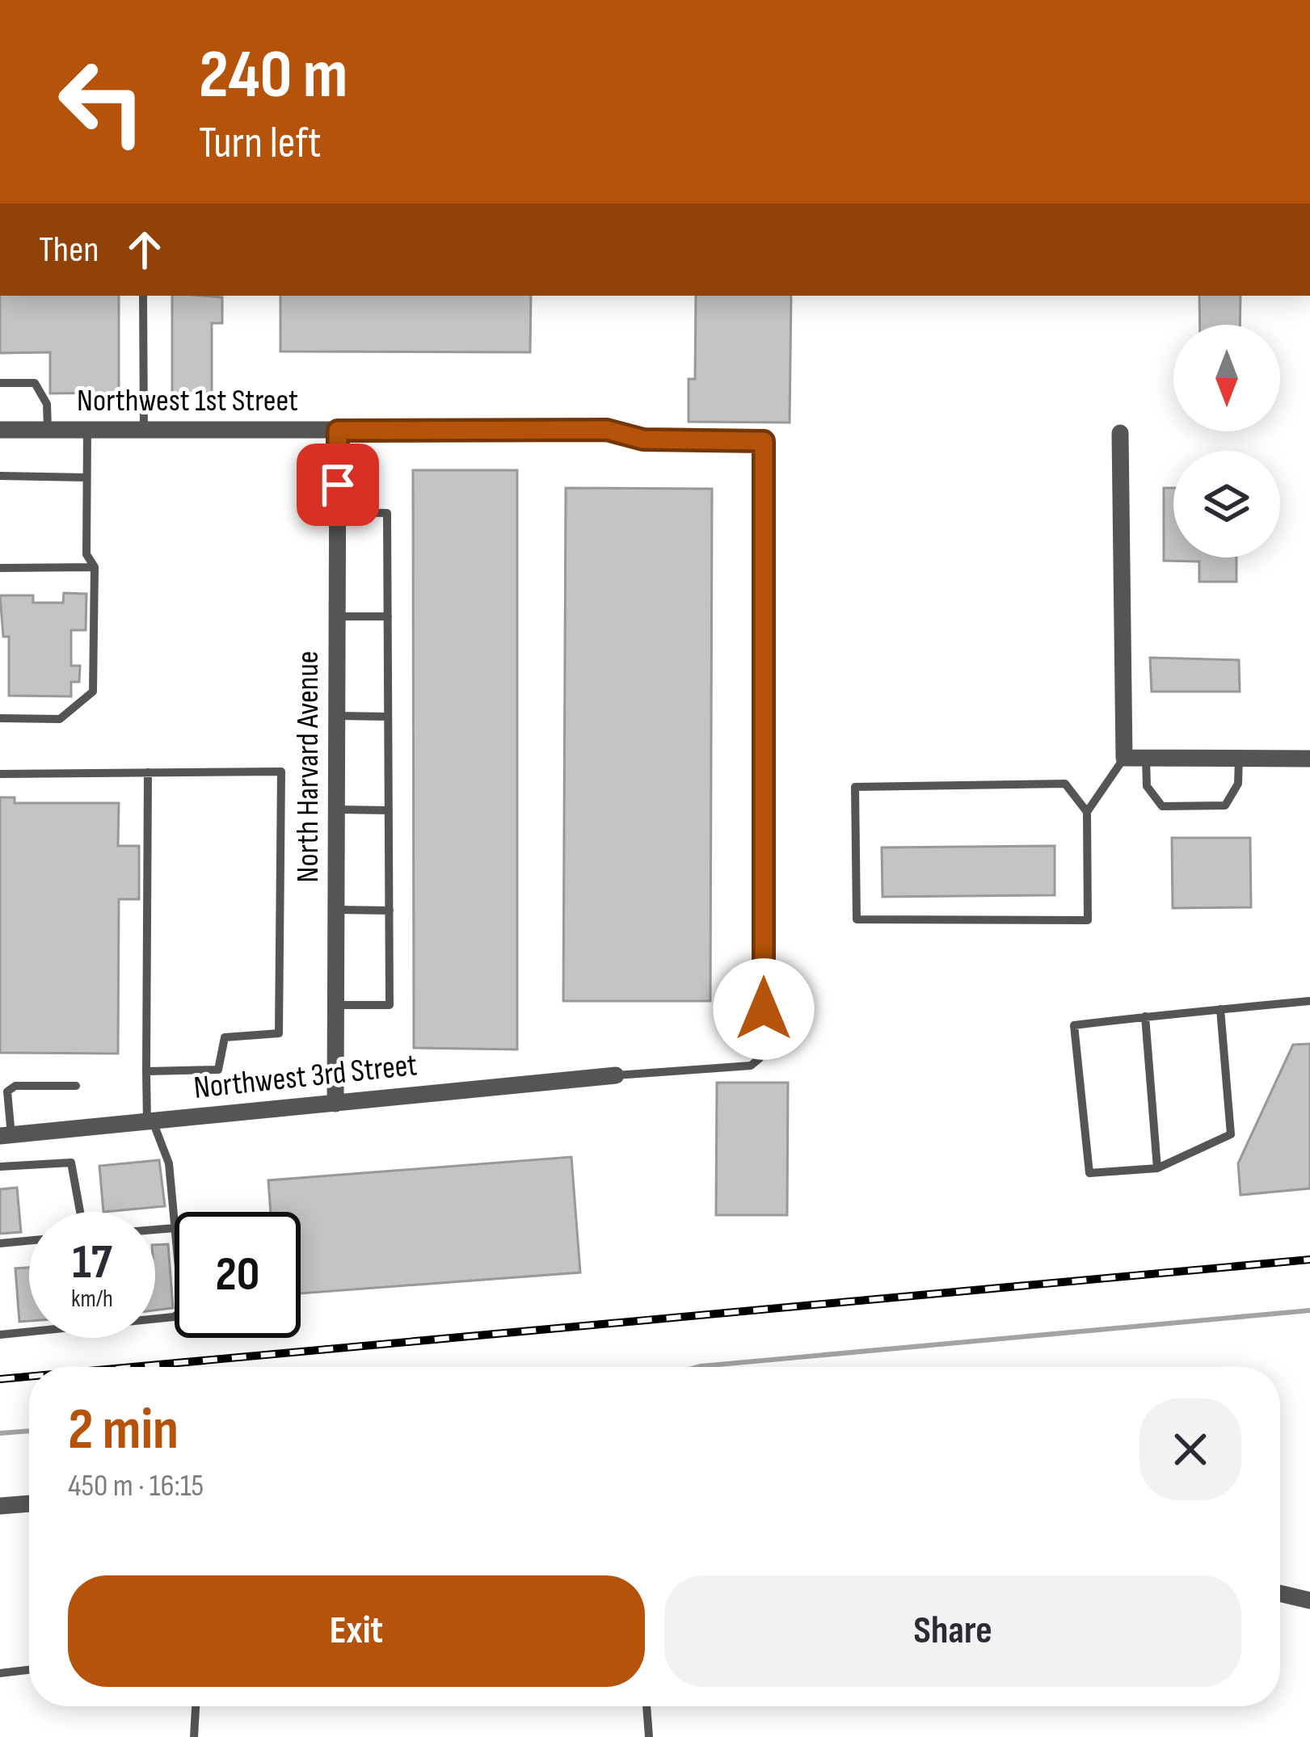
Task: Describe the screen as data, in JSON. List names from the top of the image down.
{
  "streets": {
    "street": ["Northwest 1st Street", "North Harvard Avenue", "Northwest 3rd Street"]
  },
  "crossings": [
    ["Northwest 1st Street", "North Harvard Avenue"],
    ["North Harvard Avenue", "Northwest 3rd Street"]
  ],
  "north": "bottom",
  "page": {
    "turn": ["240 m", "Turn left"],
    "then": "Then",
    "speed": "17 km/h",
    "limit": "20",
    "heading": ["2 min", "450 m · 16:15"],
    "buttons": ["Exit", "Share"]
  }
}
